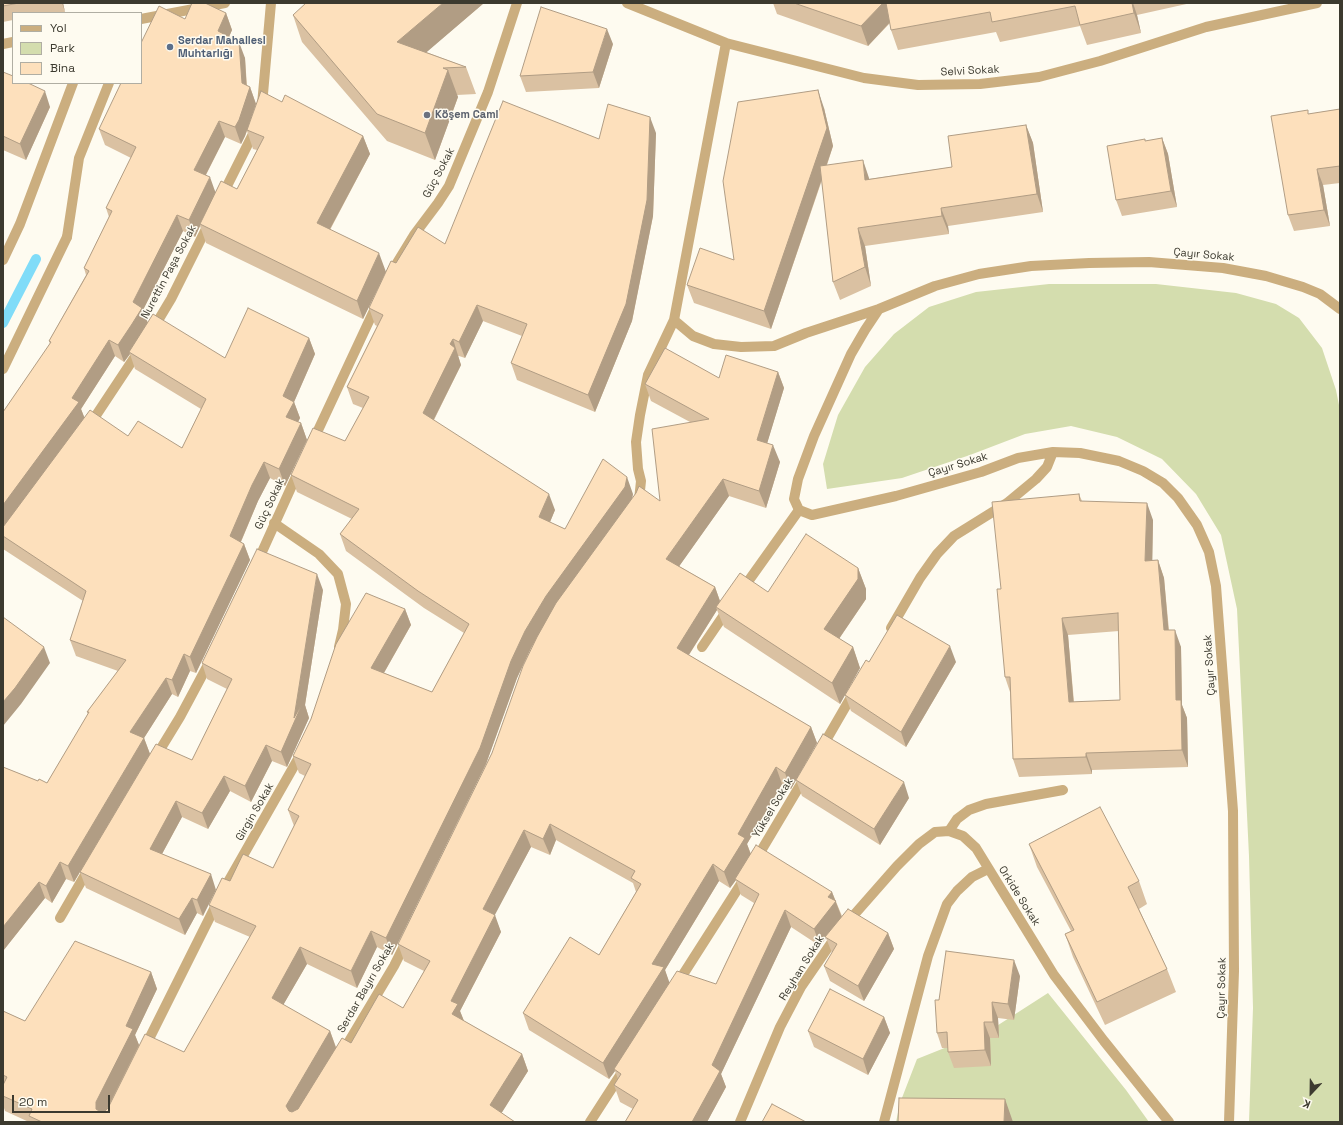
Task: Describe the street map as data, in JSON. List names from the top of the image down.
{
  "streets": {
    "street": [
      "Selvi Sokak",
      "Güç Sokak",
      "Çayır Sokak",
      "Nurettin Paşa Sokak",
      "Yüksel Sokak",
      "Girgin Sokak",
      "Orkide Sokak",
      "Reyhan Sokak",
      "Serdar Bayırı Sokak"
    ]
  },
  "places": ["Serdar Mahallesi Muhtarlığı", "Köşem Cami"],
  "legend": ["Yol", "Park", "Bina"],
  "scale_bar": "20 m",
  "north": "bottom"
}
